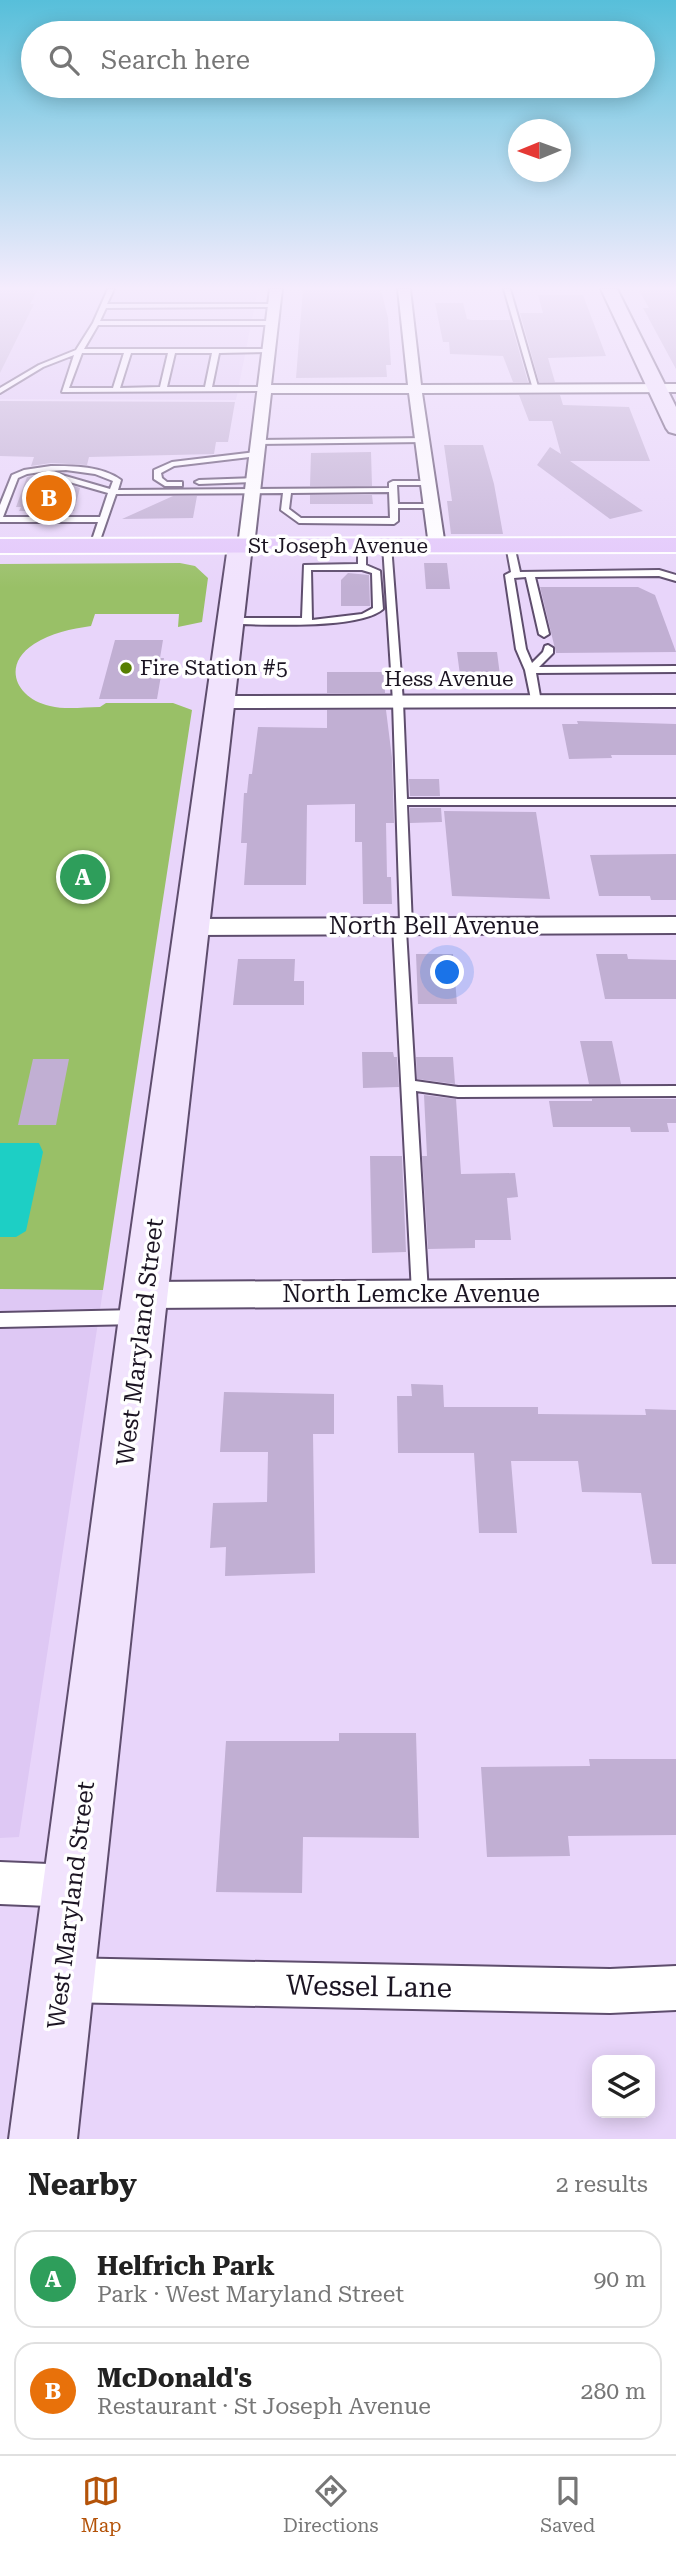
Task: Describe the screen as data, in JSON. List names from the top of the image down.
{
  "streets": {
    "main road": ["St Joseph Avenue"],
    "street": [
      "Hess Avenue",
      "North Bell Avenue",
      "North Lemcke Avenue",
      "West Maryland Street",
      "Wessel Lane"
    ]
  },
  "crossings": [
    ["St Joseph Avenue", "West Maryland Street"],
    ["Hess Avenue", "West Maryland Street"],
    ["North Bell Avenue", "West Maryland Street"],
    ["North Lemcke Avenue", "West Maryland Street"],
    ["West Maryland Street", "Wessel Lane"]
  ],
  "places": ["Fire Station #5"],
  "north": "left",
  "page": {
    "search": "Search here",
    "pins": ["B", "A"],
    "heading": ["Nearby", "2 results"],
    "list": [
      {
        "mark": "A",
        "name": "Helfrich Park",
        "note": "Park · West Maryland Street",
        "value": "90 m"
      },
      {
        "mark": "B",
        "name": "McDonald's",
        "note": "Restaurant · St Joseph Avenue",
        "value": "280 m"
      }
    ],
    "nav": ["Map", "Directions", "Saved"]
  }
}
